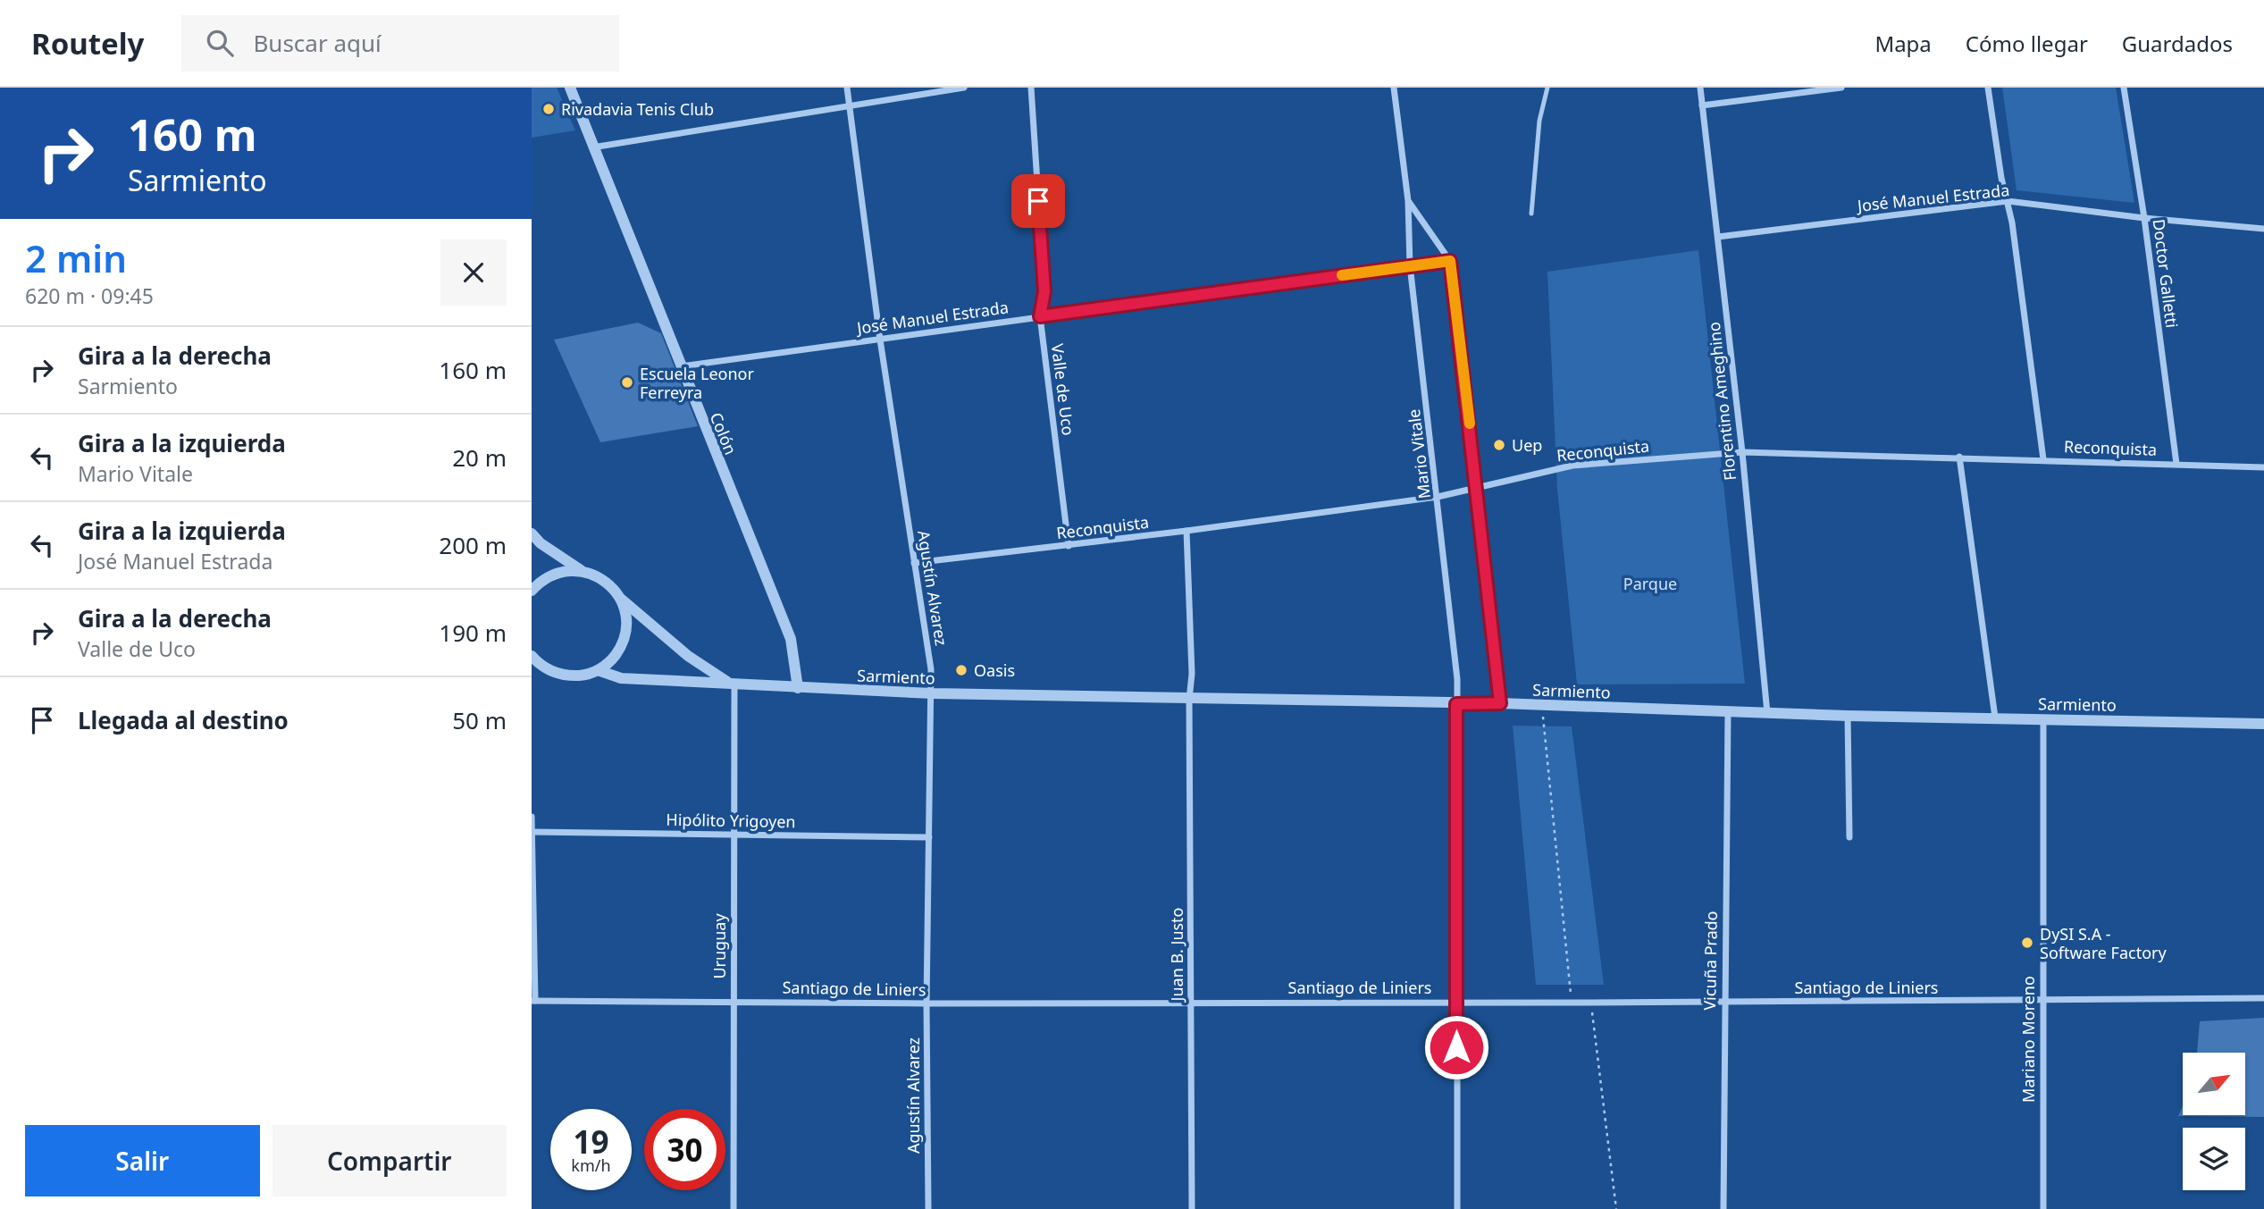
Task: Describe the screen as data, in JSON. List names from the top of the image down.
{
  "streets": {
    "street": [
      "José Manuel Estrada",
      "Doctor Galletti",
      "Valle de Uco",
      "Florentino Ameghino",
      "Colón",
      "Reconquista",
      "Mario Vitale",
      "Agustín Alvarez",
      "Sarmiento",
      "Hipólito Yrigoyen",
      "Uruguay",
      "Juan B. Justo",
      "Vicuña Prado",
      "Santiago de Liniers",
      "Mariano Moreno"
    ]
  },
  "crossings": [
    ["José Manuel Estrada", "Doctor Galletti"],
    ["José Manuel Estrada", "Valle de Uco"],
    ["José Manuel Estrada", "Florentino Ameghino"],
    ["José Manuel Estrada", "Colón"],
    ["José Manuel Estrada", "Mario Vitale"],
    ["José Manuel Estrada", "Agustín Alvarez"],
    ["Doctor Galletti", "Reconquista"],
    ["Valle de Uco", "Reconquista"],
    ["Florentino Ameghino", "Reconquista"],
    ["Florentino Ameghino", "Sarmiento"],
    ["Colón", "Sarmiento"],
    ["Reconquista", "Mario Vitale"],
    ["Reconquista", "Agustín Alvarez"],
    ["Reconquista", "Juan B. Justo"],
    ["Mario Vitale", "Sarmiento"],
    ["Mario Vitale", "Santiago de Liniers"],
    ["Agustín Alvarez", "Sarmiento"],
    ["Agustín Alvarez", "Hipólito Yrigoyen"],
    ["Agustín Alvarez", "Santiago de Liniers"],
    ["Sarmiento", "Uruguay"],
    ["Sarmiento", "Juan B. Justo"],
    ["Sarmiento", "Vicuña Prado"],
    ["Sarmiento", "Mariano Moreno"],
    ["Hipólito Yrigoyen", "Uruguay"],
    ["Uruguay", "Santiago de Liniers"],
    ["Juan B. Justo", "Santiago de Liniers"],
    ["Vicuña Prado", "Santiago de Liniers"],
    ["Santiago de Liniers", "Mariano Moreno"]
  ],
  "parks": ["Parque"],
  "places": [
    "Rivadavia Tenis Club",
    "Escuela Leonor Ferreyra",
    "Uep",
    "Oasis",
    "DySI S.A - Software Factory"
  ],
  "north": "top right",
  "page": {
    "header": "Routely",
    "search": "Buscar aquí",
    "nav": ["Mapa", "Cómo llegar", "Guardados"],
    "turn": ["160 m", "Sarmiento"],
    "heading": ["2 min", "620 m · 09:45"],
    "list": [
      {
        "name": "Gira a la derecha",
        "note": "Sarmiento",
        "value": "160 m"
      },
      {
        "name": "Gira a la izquierda",
        "note": "Mario Vitale",
        "value": "20 m"
      },
      {
        "name": "Gira a la izquierda",
        "note": "José Manuel Estrada",
        "value": "200 m"
      },
      {
        "name": "Gira a la derecha",
        "note": "Valle de Uco",
        "value": "190 m"
      },
      {
        "name": "Llegada al destino",
        "value": "50 m"
      }
    ],
    "speed": "19 km/h",
    "limit": "30",
    "buttons": ["Salir", "Compartir"]
  }
}
